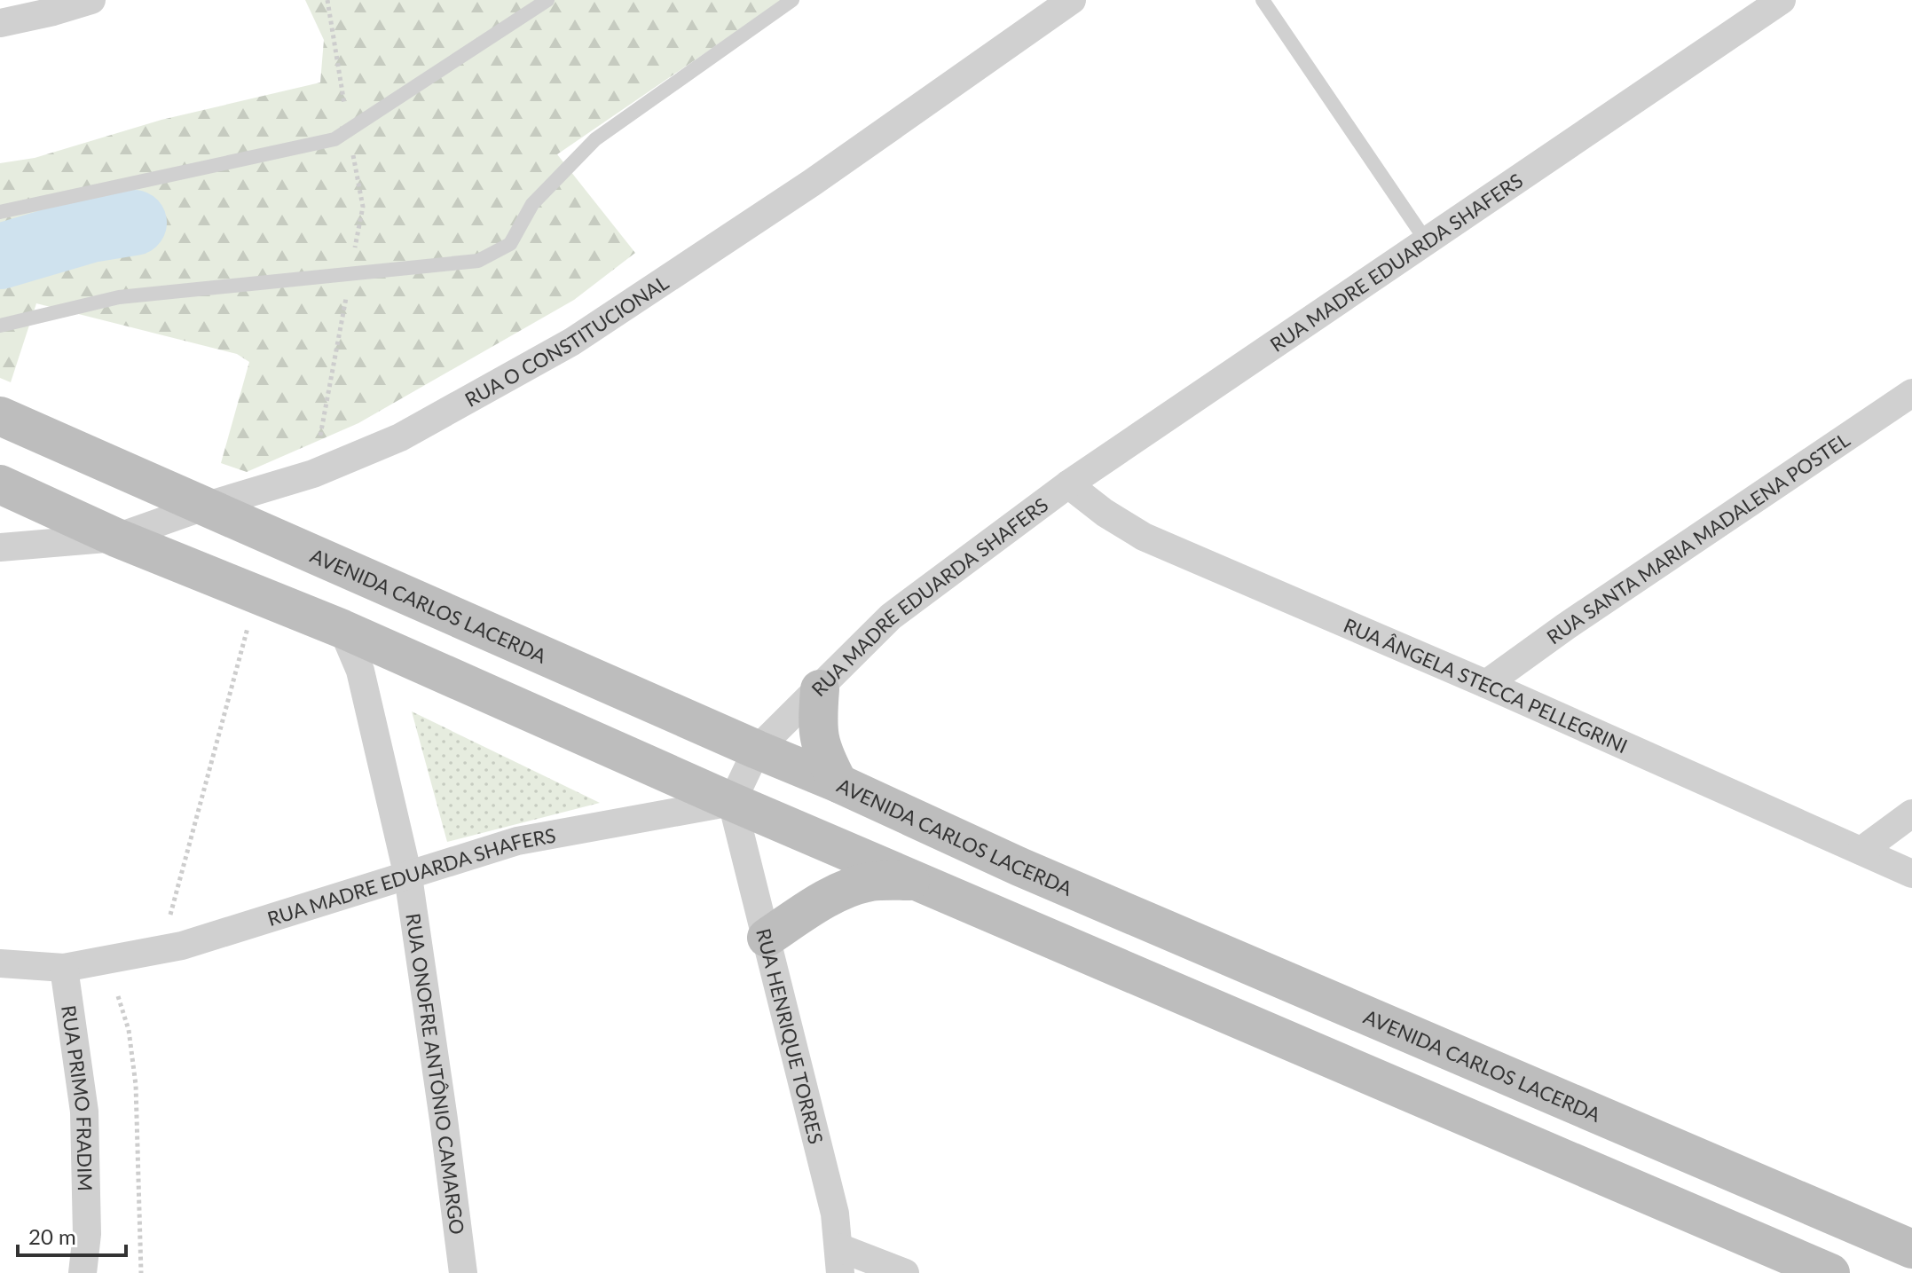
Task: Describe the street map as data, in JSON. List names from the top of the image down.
{
  "streets": {
    "main road": ["AVENIDA CARLOS LACERDA"],
    "street": [
      "RUA MADRE EDUARDA SHAFERS",
      "RUA O CONSTITUCIONAL",
      "RUA SANTA MARIA MADALENA POSTEL",
      "RUA ÂNGELA STECCA PELLEGRINI",
      "RUA HENRIQUE TORRES",
      "RUA ONOFRE ANTÔNIO CAMARGO",
      "RUA PRIMO FRADIM"
    ]
  },
  "crossings": [
    ["RUA MADRE EDUARDA SHAFERS", "AVENIDA CARLOS LACERDA"],
    ["RUA MADRE EDUARDA SHAFERS", "RUA ÂNGELA STECCA PELLEGRINI"],
    ["RUA MADRE EDUARDA SHAFERS", "RUA HENRIQUE TORRES"],
    ["RUA MADRE EDUARDA SHAFERS", "RUA ONOFRE ANTÔNIO CAMARGO"],
    ["RUA MADRE EDUARDA SHAFERS", "RUA PRIMO FRADIM"],
    ["RUA O CONSTITUCIONAL", "AVENIDA CARLOS LACERDA"],
    ["RUA SANTA MARIA MADALENA POSTEL", "RUA ÂNGELA STECCA PELLEGRINI"]
  ],
  "scale_bar": "20 m"
}
